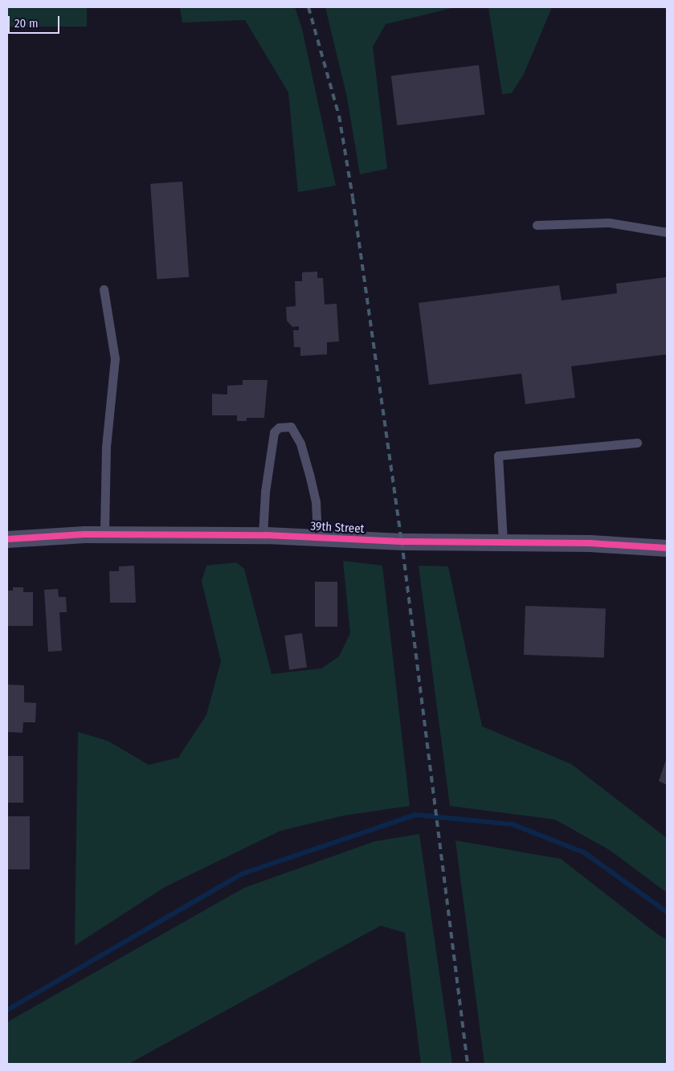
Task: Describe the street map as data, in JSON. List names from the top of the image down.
{
  "streets": {
    "street": ["39th Street"]
  },
  "scale_bar": "20 m"
}
